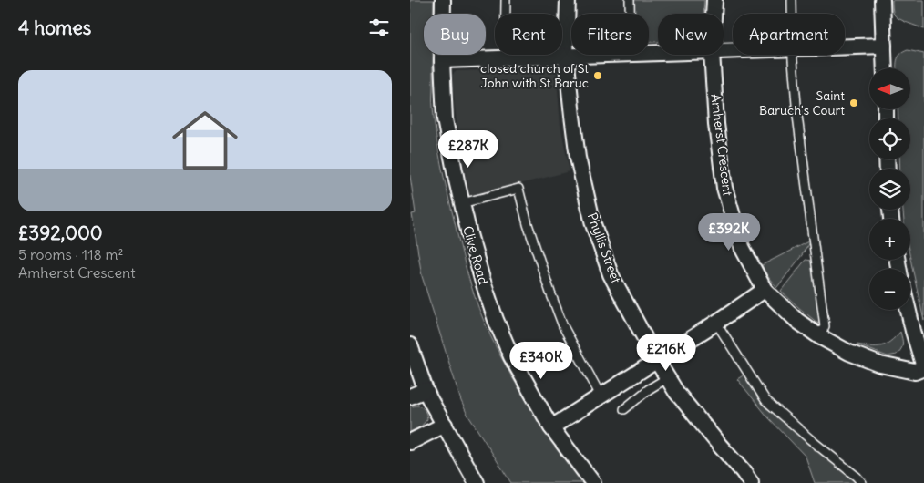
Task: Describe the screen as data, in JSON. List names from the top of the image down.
{
  "streets": {
    "street": ["Amherst Crescent", "Phyllis Street", "Clive Road"]
  },
  "places": ["closed church of St John with St Baruc", "Saint Baruch's Court"],
  "north": "left",
  "page": {
    "heading": "4 homes",
    "chip": [
      "Buy",
      "Rent",
      "Filters",
      "New",
      "Apartment"
    ],
    "list": [
      {
        "name": "£392,000",
        "note": "5 rooms · 118 m² · Amherst Crescent"
      }
    ],
    "map_buttons": ["+", "−"],
    "price": [
      "£287K",
      "£392K",
      "£216K",
      "£340K"
    ]
  }
}
